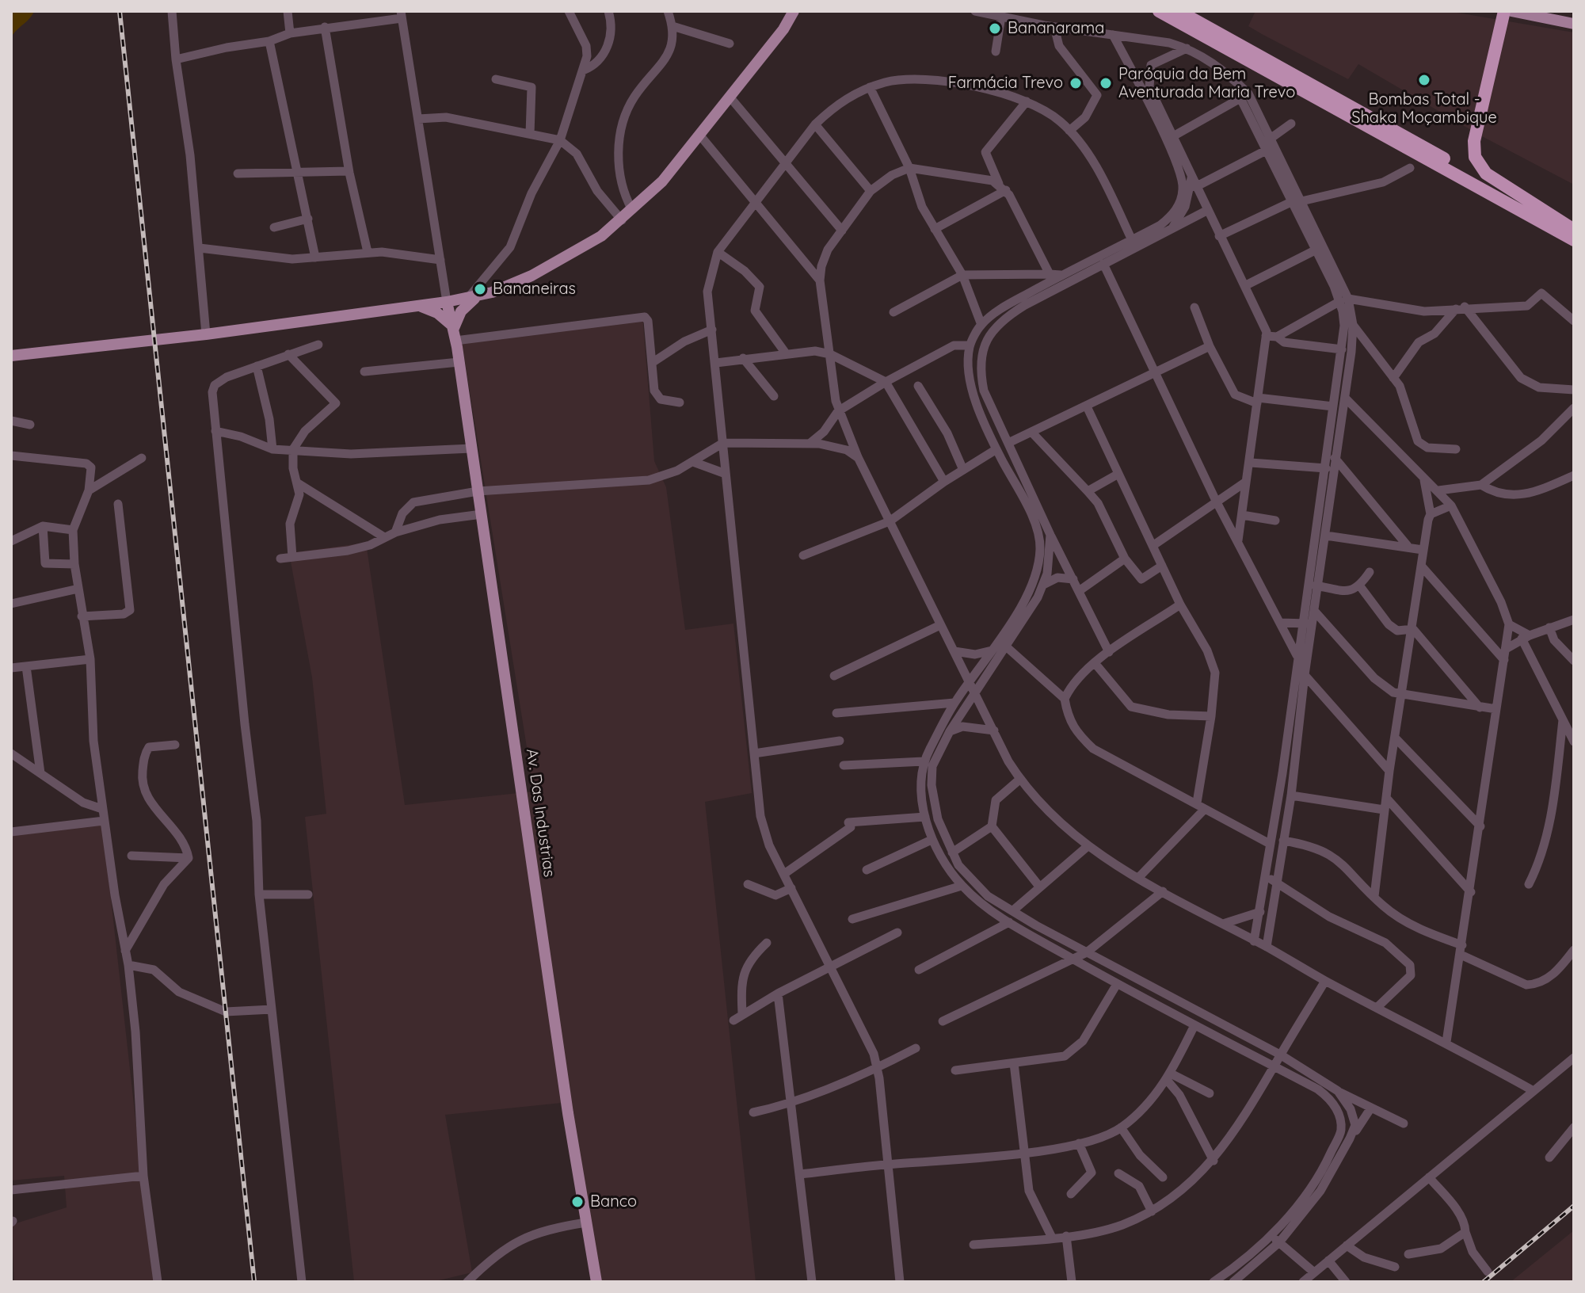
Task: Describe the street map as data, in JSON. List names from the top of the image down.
{
  "streets": {
    "main road": ["Av. Das Industrias"]
  },
  "places": [
    "Bananarama",
    "Bombas Total - Shaka Moçambique",
    "Farmácia Trevo",
    "Paróquia da Bem Aventurada Maria Trevo",
    "Bananeiras",
    "Banco"
  ]
}
